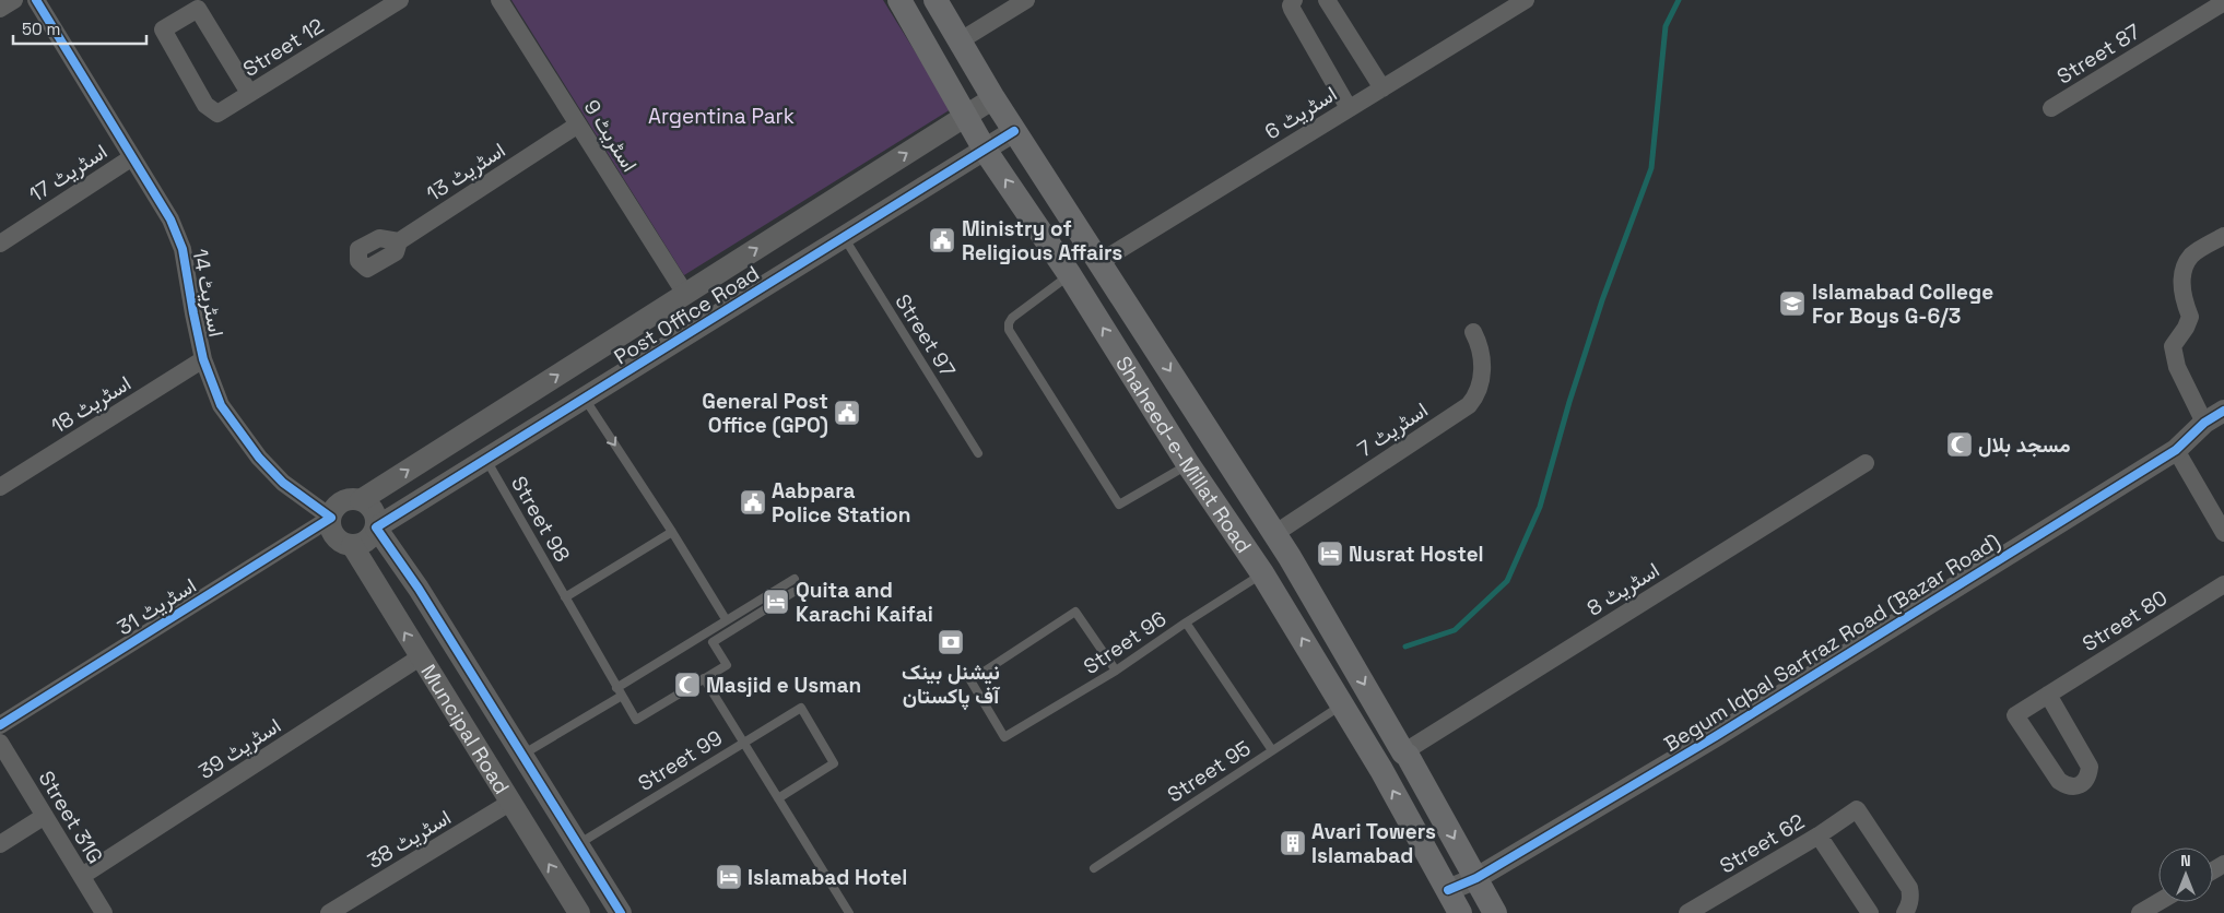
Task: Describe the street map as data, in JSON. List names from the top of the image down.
{
  "streets": {
    "main road": ["Shaheed-e-Millat Road"],
    "street": [
      "Street 12",
      "Street 87",
      "اسٹریٹ 6",
      "اسٹریٹ 9",
      "اسٹریٹ 13",
      "اسٹریٹ 17",
      "اسٹریٹ 14",
      "Post Office Road",
      "اسٹریٹ 18",
      "اسٹریٹ 7",
      "اسٹریٹ 8",
      "اسٹریٹ 31",
      "Street 80",
      "Begum Iqbal Sarfraz Road (Bazar Road)",
      "Muncipal Road",
      "اسٹریٹ 39",
      "Street 31G",
      "اسٹریٹ 38",
      "Street 62"
    ],
    "lane": [
      "Street 97",
      "Street 98",
      "Street 96",
      "Street 99",
      "Street 95"
    ]
  },
  "crossings": [
    ["اسٹریٹ 6", "Shaheed-e-Millat Road"],
    ["اسٹریٹ 9", "اسٹریٹ 13"],
    ["اسٹریٹ 9", "Post Office Road"],
    ["اسٹریٹ 17", "اسٹریٹ 14"],
    ["اسٹریٹ 14", "Post Office Road"],
    ["اسٹریٹ 14", "اسٹریٹ 18"],
    ["اسٹریٹ 14", "اسٹریٹ 31"],
    ["اسٹریٹ 14", "Muncipal Road"],
    ["Post Office Road", "Street 97"],
    ["Post Office Road", "Shaheed-e-Millat Road"],
    ["Post Office Road", "Street 98"],
    ["Post Office Road", "اسٹریٹ 31"],
    ["Post Office Road", "Muncipal Road"],
    ["اسٹریٹ 7", "Shaheed-e-Millat Road"],
    ["Shaheed-e-Millat Road", "اسٹریٹ 8"],
    ["Shaheed-e-Millat Road", "Street 96"],
    ["Shaheed-e-Millat Road", "Begum Iqbal Sarfraz Road (Bazar Road)"],
    ["Shaheed-e-Millat Road", "Street 95"],
    ["اسٹریٹ 31", "Muncipal Road"],
    ["Muncipal Road", "اسٹریٹ 39"],
    ["Muncipal Road", "اسٹریٹ 38"],
    ["اسٹریٹ 39", "Street 31G"]
  ],
  "parks": ["Argentina Park"],
  "places": {
    "public building": ["Ministry of Religious Affairs", "General Post Office (GPO)", "Aabpara Police Station"],
    "school or university": ["Islamabad College For Boys G-6/3"],
    "mosque": ["مسجد بلال", "Masjid e Usman"],
    "hotel": ["Nusrat Hostel", "Quita and Karachi Kaifai", "Islamabad Hotel"],
    "bank": ["نیشنل بینک آف پاکستان"],
    "building": ["Avari Towers Islamabad"]
  },
  "scale_bar": "50 m",
  "north": "top"
}
